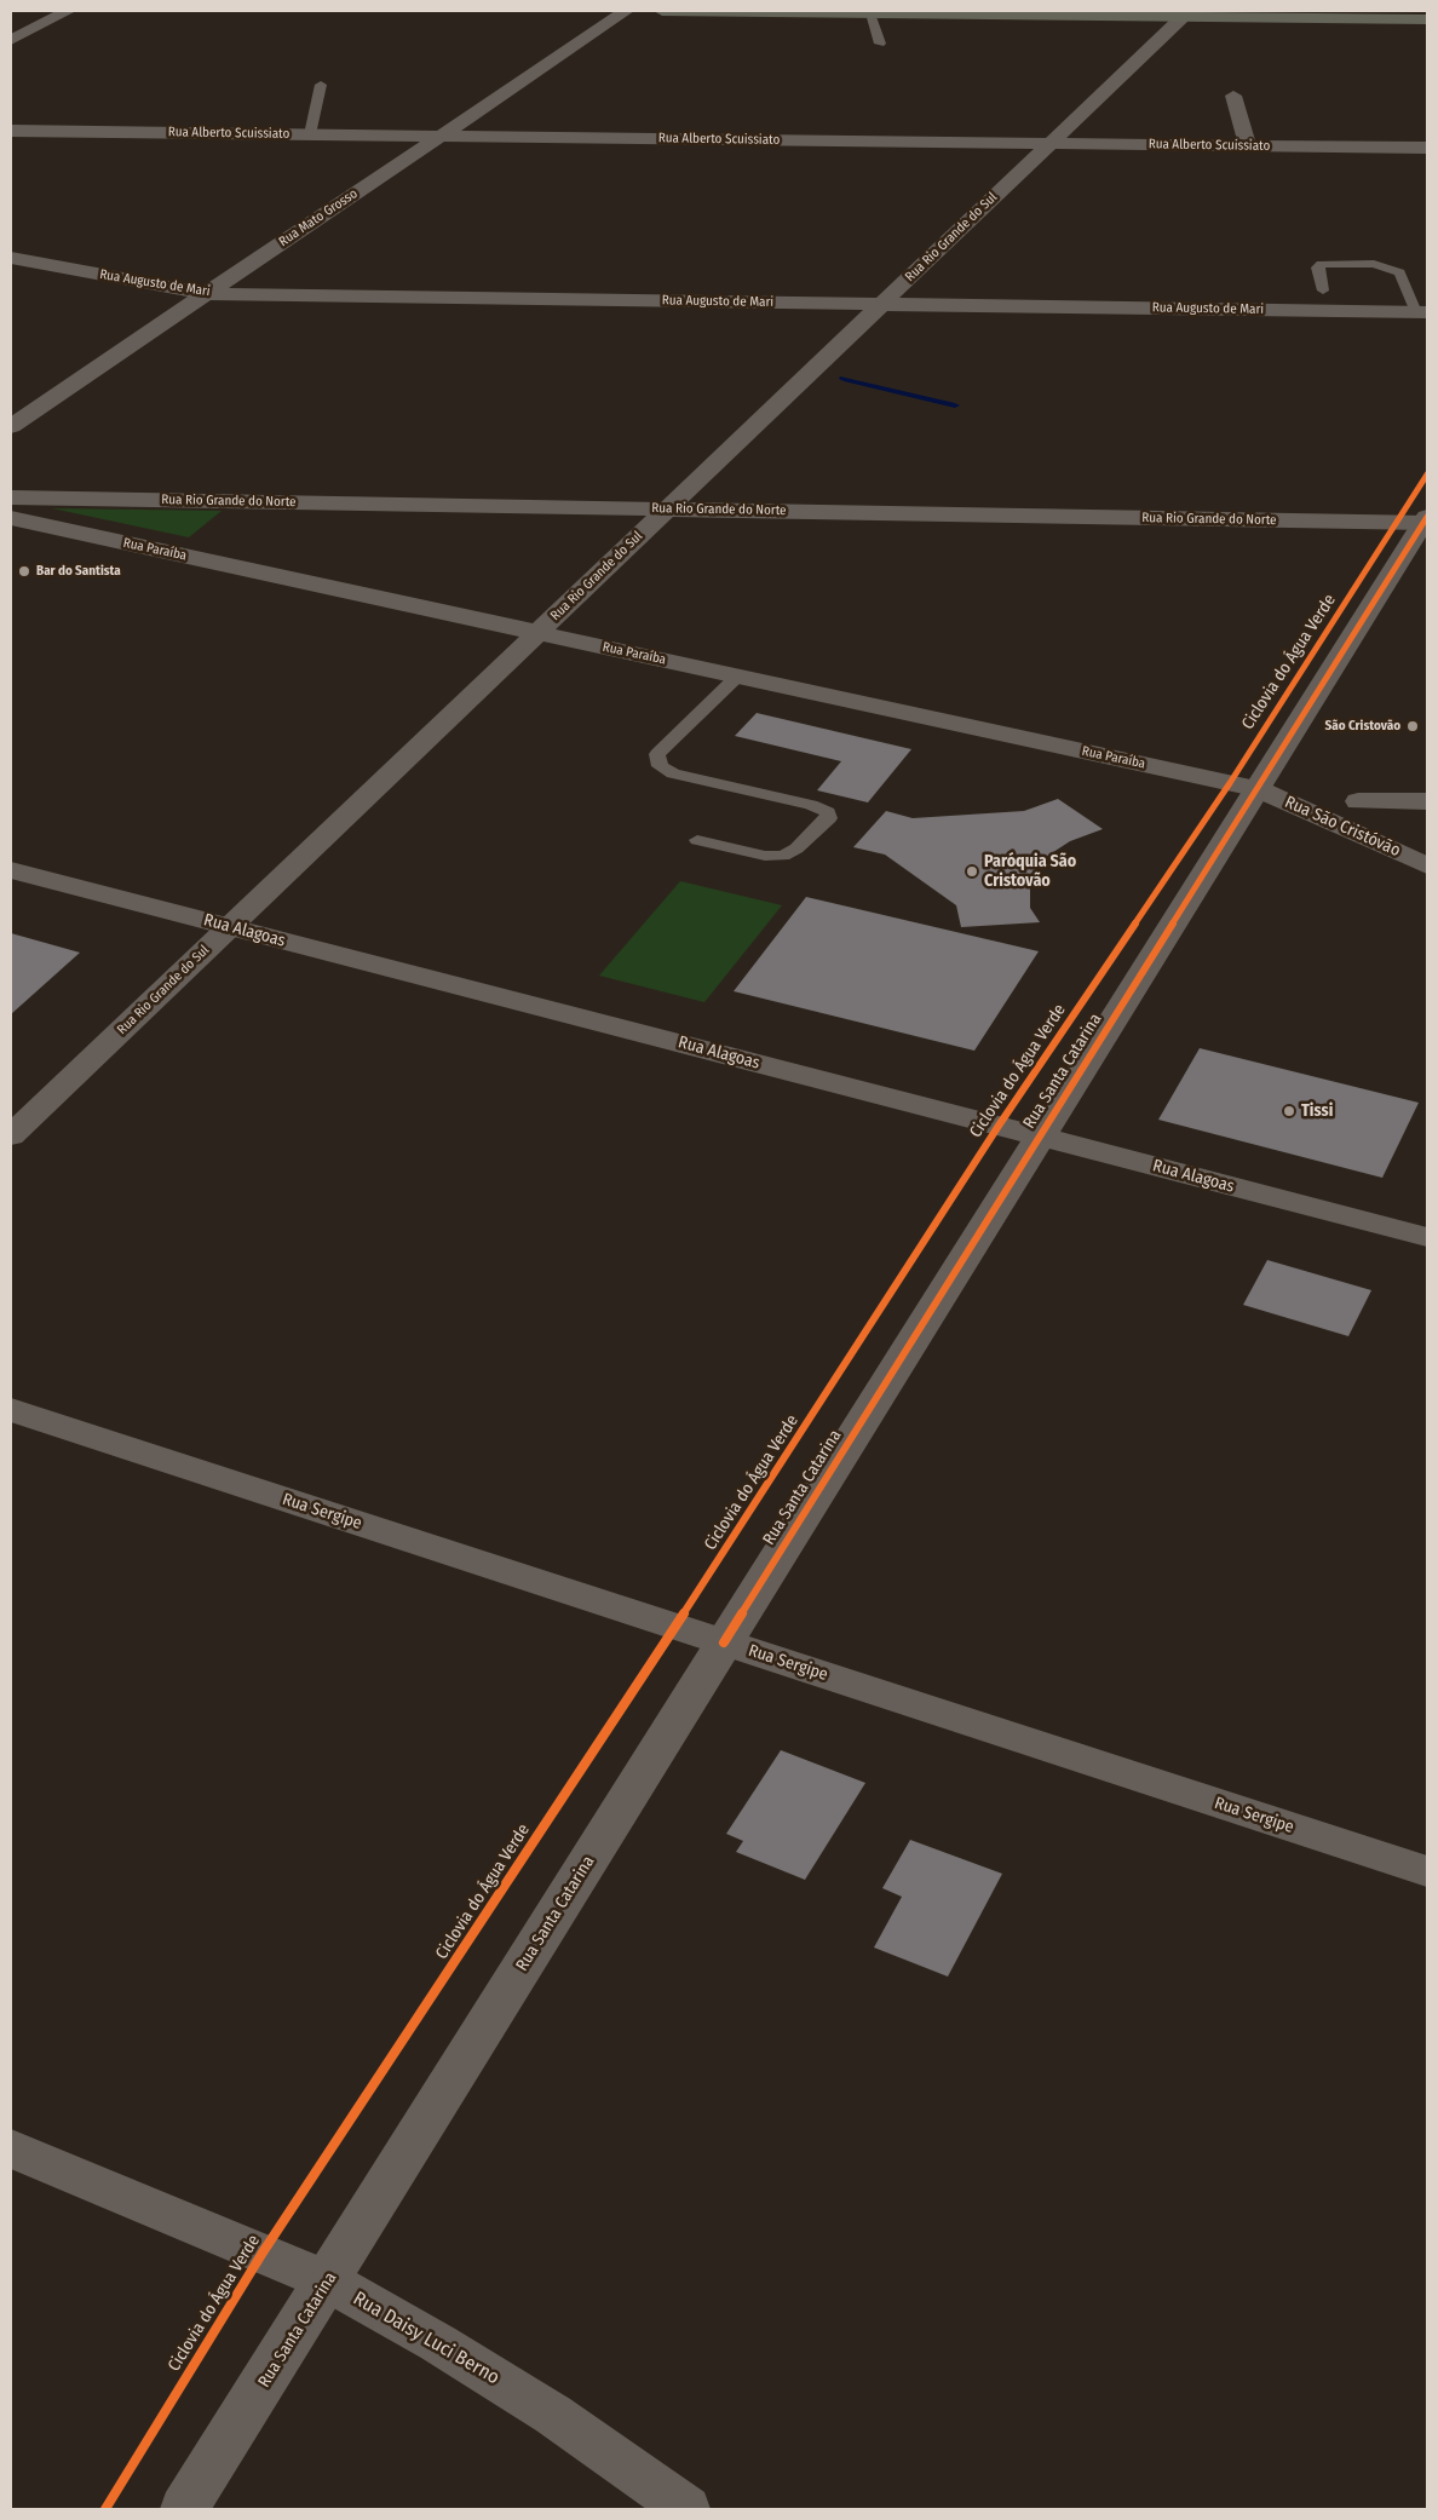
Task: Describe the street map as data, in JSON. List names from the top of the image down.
{
  "streets": {
    "street": [
      "Rua Alberto Scuissiato",
      "Rua Mato Grosso",
      "Rua Rio Grande do Sul",
      "Rua Augusto de Mari",
      "Rua Rio Grande do Norte",
      "Rua Paraíba",
      "Rua São Cristóvão",
      "Rua Alagoas",
      "Rua Santa Catarina",
      "Rua Sergipe",
      "Rua Daisy Luci Berno"
    ],
    "cycle path": ["Ciclovia do Água Verde"]
  },
  "crossings": [
    ["Rua Alberto Scuissiato", "Rua Mato Grosso"],
    ["Rua Alberto Scuissiato", "Rua Rio Grande do Sul"],
    ["Rua Mato Grosso", "Rua Augusto de Mari"],
    ["Rua Rio Grande do Sul", "Rua Augusto de Mari"],
    ["Rua Rio Grande do Sul", "Rua Rio Grande do Norte"],
    ["Rua Rio Grande do Sul", "Rua Paraíba"],
    ["Rua Rio Grande do Sul", "Rua Alagoas"],
    ["Rua Rio Grande do Norte", "Rua Santa Catarina"],
    ["Rua Paraíba", "Rua São Cristóvão"],
    ["Rua Paraíba", "Rua Santa Catarina"],
    ["Rua São Cristóvão", "Rua Santa Catarina"],
    ["Rua Alagoas", "Rua Santa Catarina"],
    ["Rua Santa Catarina", "Rua Sergipe"],
    ["Rua Santa Catarina", "Rua Daisy Luci Berno"]
  ],
  "places": [
    "Bar do Santista",
    "São Cristovão",
    "Paróquia São Cristovão",
    "Tissi"
  ]
}
